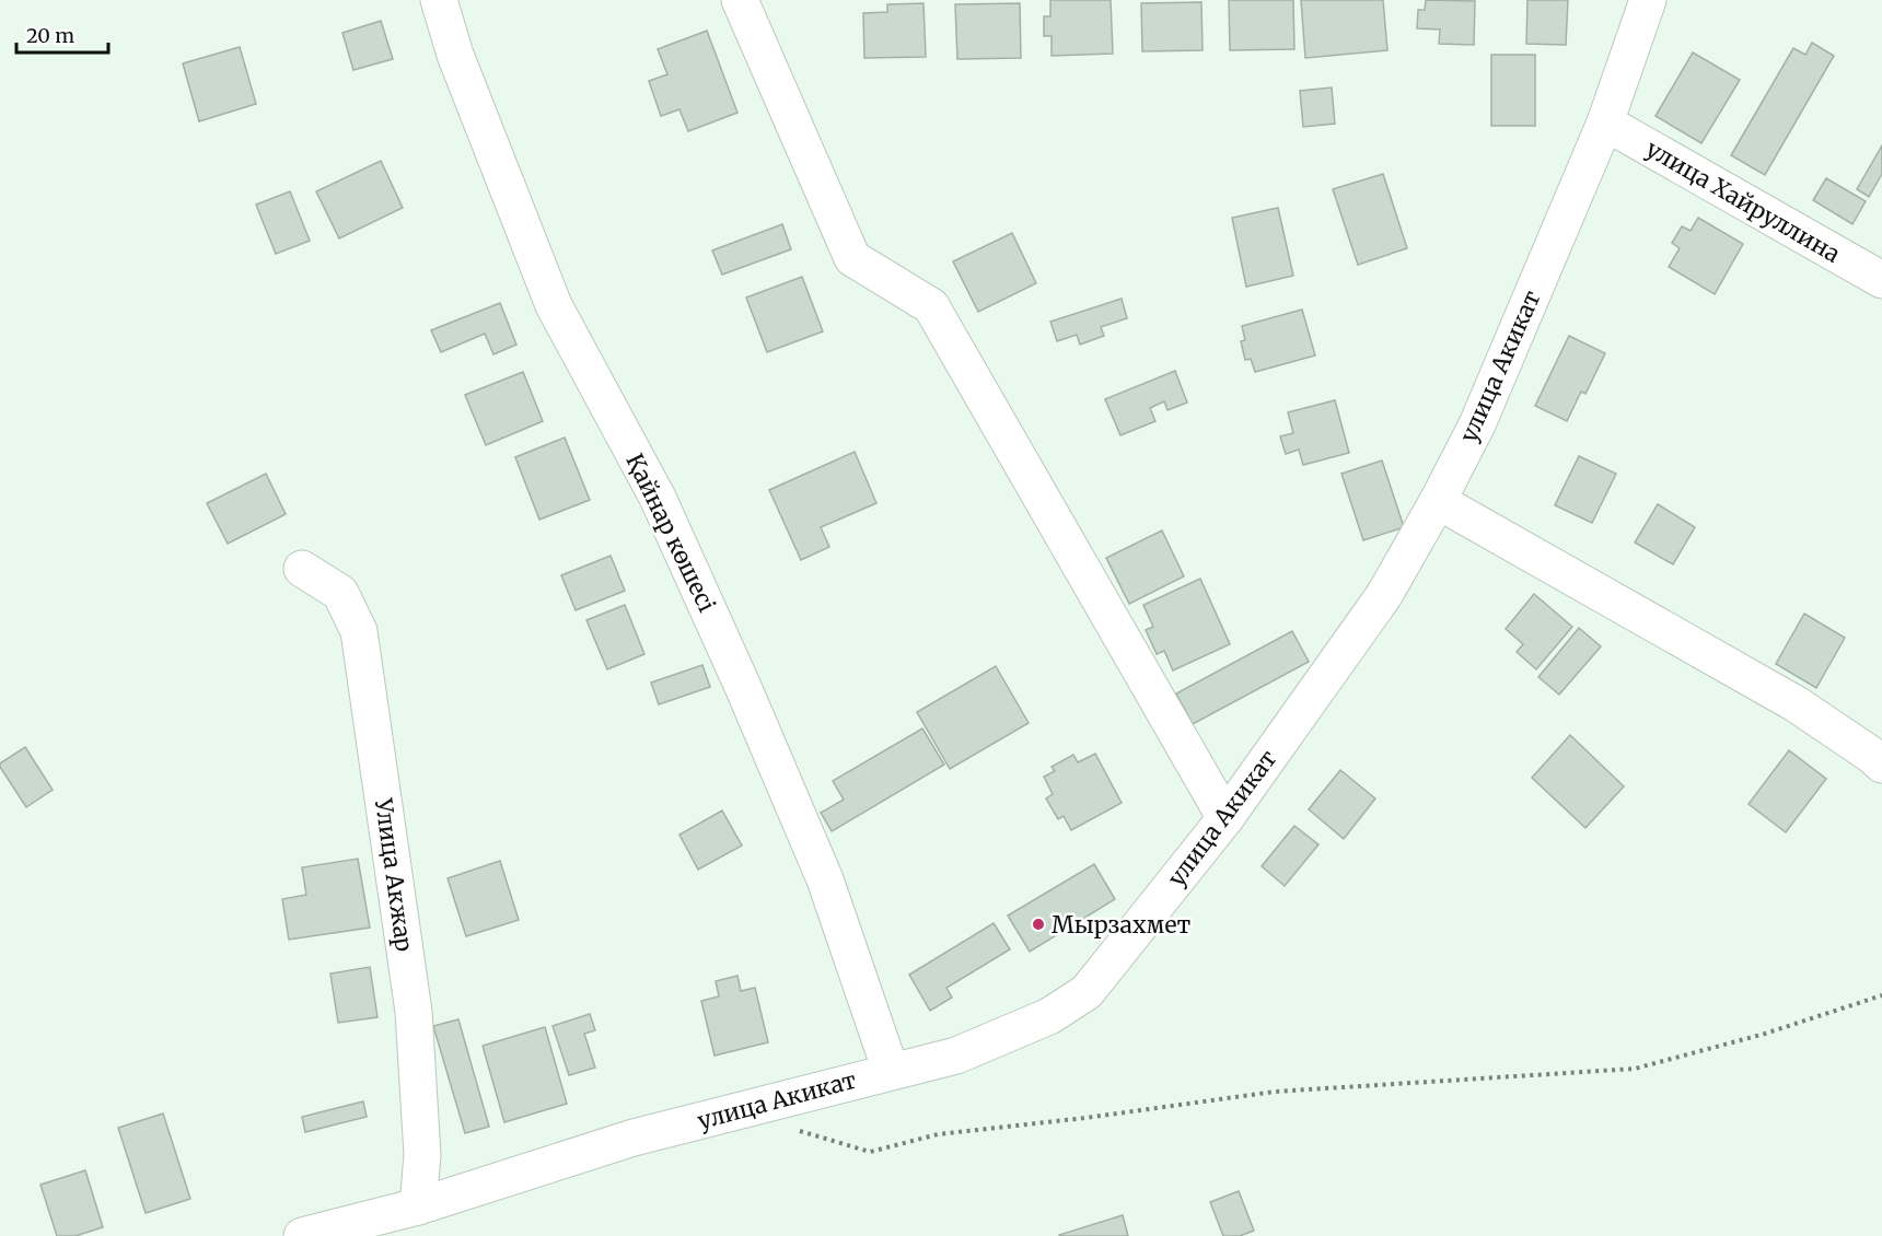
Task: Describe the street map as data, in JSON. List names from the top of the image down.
{
  "streets": {
    "street": [
      "улица Хайруллина",
      "улица Акикат",
      "Қайнар көшесі",
      "Улица Акжар"
    ]
  },
  "crossings": [
    ["улица Хайруллина", "улица Акикат"],
    ["улица Акикат", "Қайнар көшесі"],
    ["улица Акикат", "Улица Акжар"]
  ],
  "places": ["Мырзахмет"],
  "scale_bar": "20 m"
}
